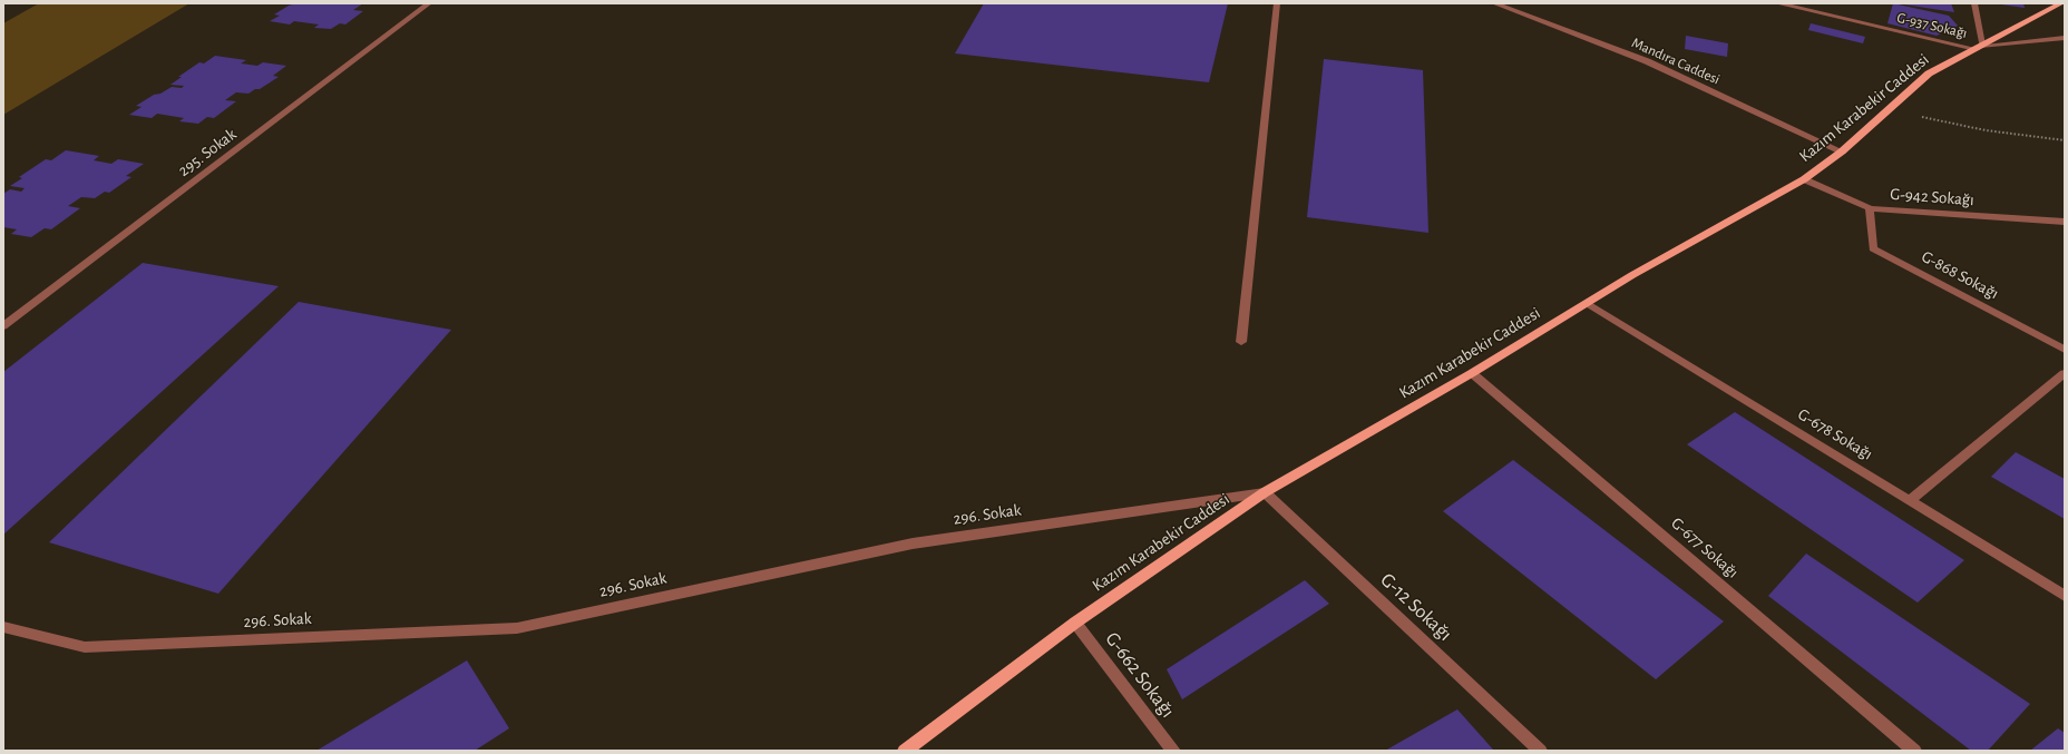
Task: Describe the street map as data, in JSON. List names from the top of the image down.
{
  "streets": {
    "main road": ["Kazım Karabekir Caddesi"],
    "street": [
      "G-937 Sokağı",
      "Mandıra Caddesi",
      "295. Sokak",
      "G-942 Sokağı",
      "G-868 Sokağı",
      "G-678 Sokağı",
      "296. Sokak",
      "G-677 Sokağı",
      "G-12 Sokağı",
      "G-662 Sokağı"
    ]
  },
  "crossings": [
    ["G-937 Sokağı", "Kazım Karabekir Caddesi"],
    ["Mandıra Caddesi", "Kazım Karabekir Caddesi"],
    ["Kazım Karabekir Caddesi", "G-942 Sokağı"],
    ["Kazım Karabekir Caddesi", "G-678 Sokağı"],
    ["Kazım Karabekir Caddesi", "296. Sokak"],
    ["Kazım Karabekir Caddesi", "G-677 Sokağı"],
    ["Kazım Karabekir Caddesi", "G-12 Sokağı"],
    ["Kazım Karabekir Caddesi", "G-662 Sokağı"],
    ["G-942 Sokağı", "G-868 Sokağı"],
    ["296. Sokak", "G-12 Sokağı"]
  ]
}
